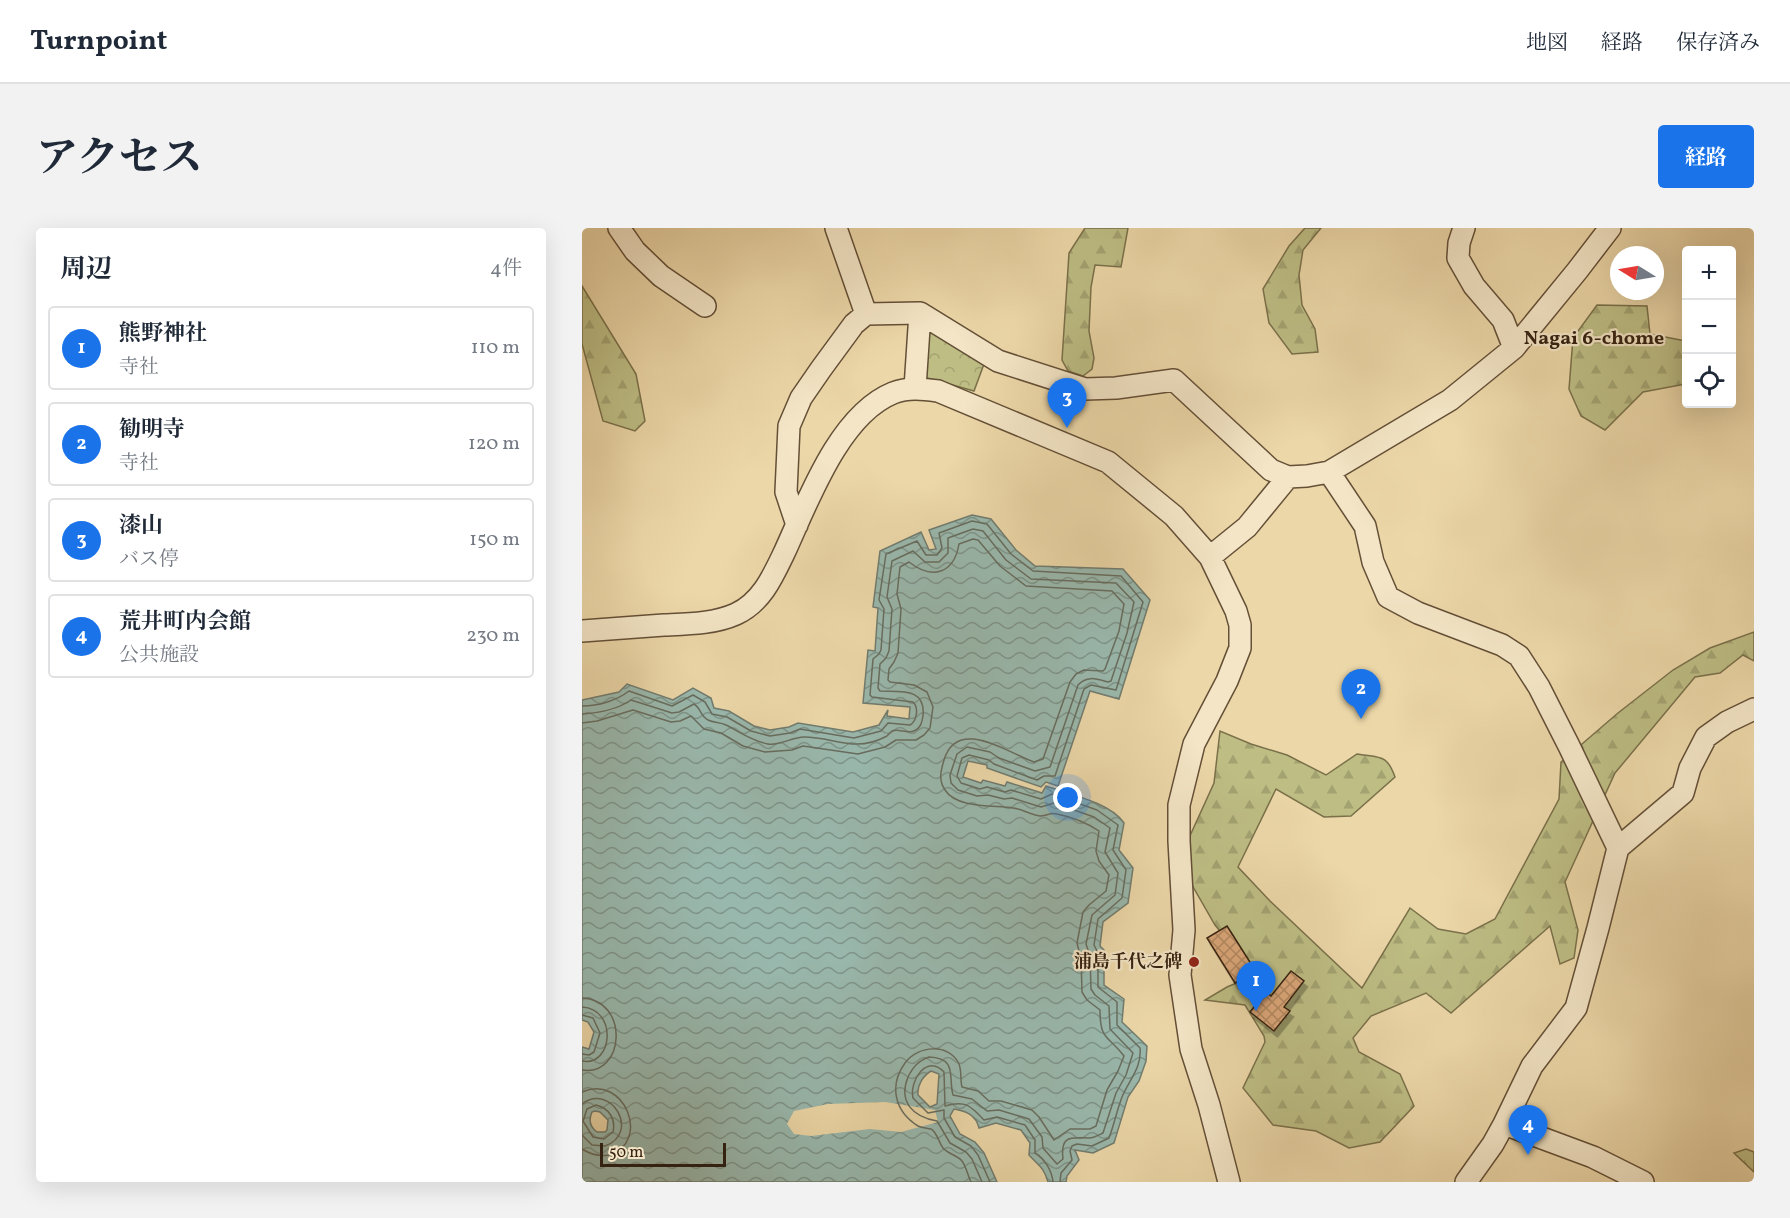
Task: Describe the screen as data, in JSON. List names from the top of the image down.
{
  "districts": ["Nagai 6-chome"],
  "places": ["浦島千代之碑"],
  "scale_bar": "50 m",
  "north": "left",
  "page": {
    "header": "Turnpoint",
    "nav": ["地図", "経路", "保存済み"],
    "title": "アクセス",
    "buttons": "経路",
    "heading": ["周辺", "4件"],
    "map_buttons": ["+", "−"],
    "list": [
      {
        "mark": "1",
        "name": "熊野神社",
        "note": "寺社",
        "value": "110 m"
      },
      {
        "mark": "2",
        "name": "勧明寺",
        "note": "寺社",
        "value": "120 m"
      },
      {
        "mark": "3",
        "name": "漆山",
        "note": "バス停",
        "value": "150 m"
      },
      {
        "mark": "4",
        "name": "荒井町内会館",
        "note": "公共施設",
        "value": "230 m"
      }
    ],
    "pins": [
      "3",
      "2",
      "1",
      "4"
    ],
    "scale": "50 m"
  }
}
